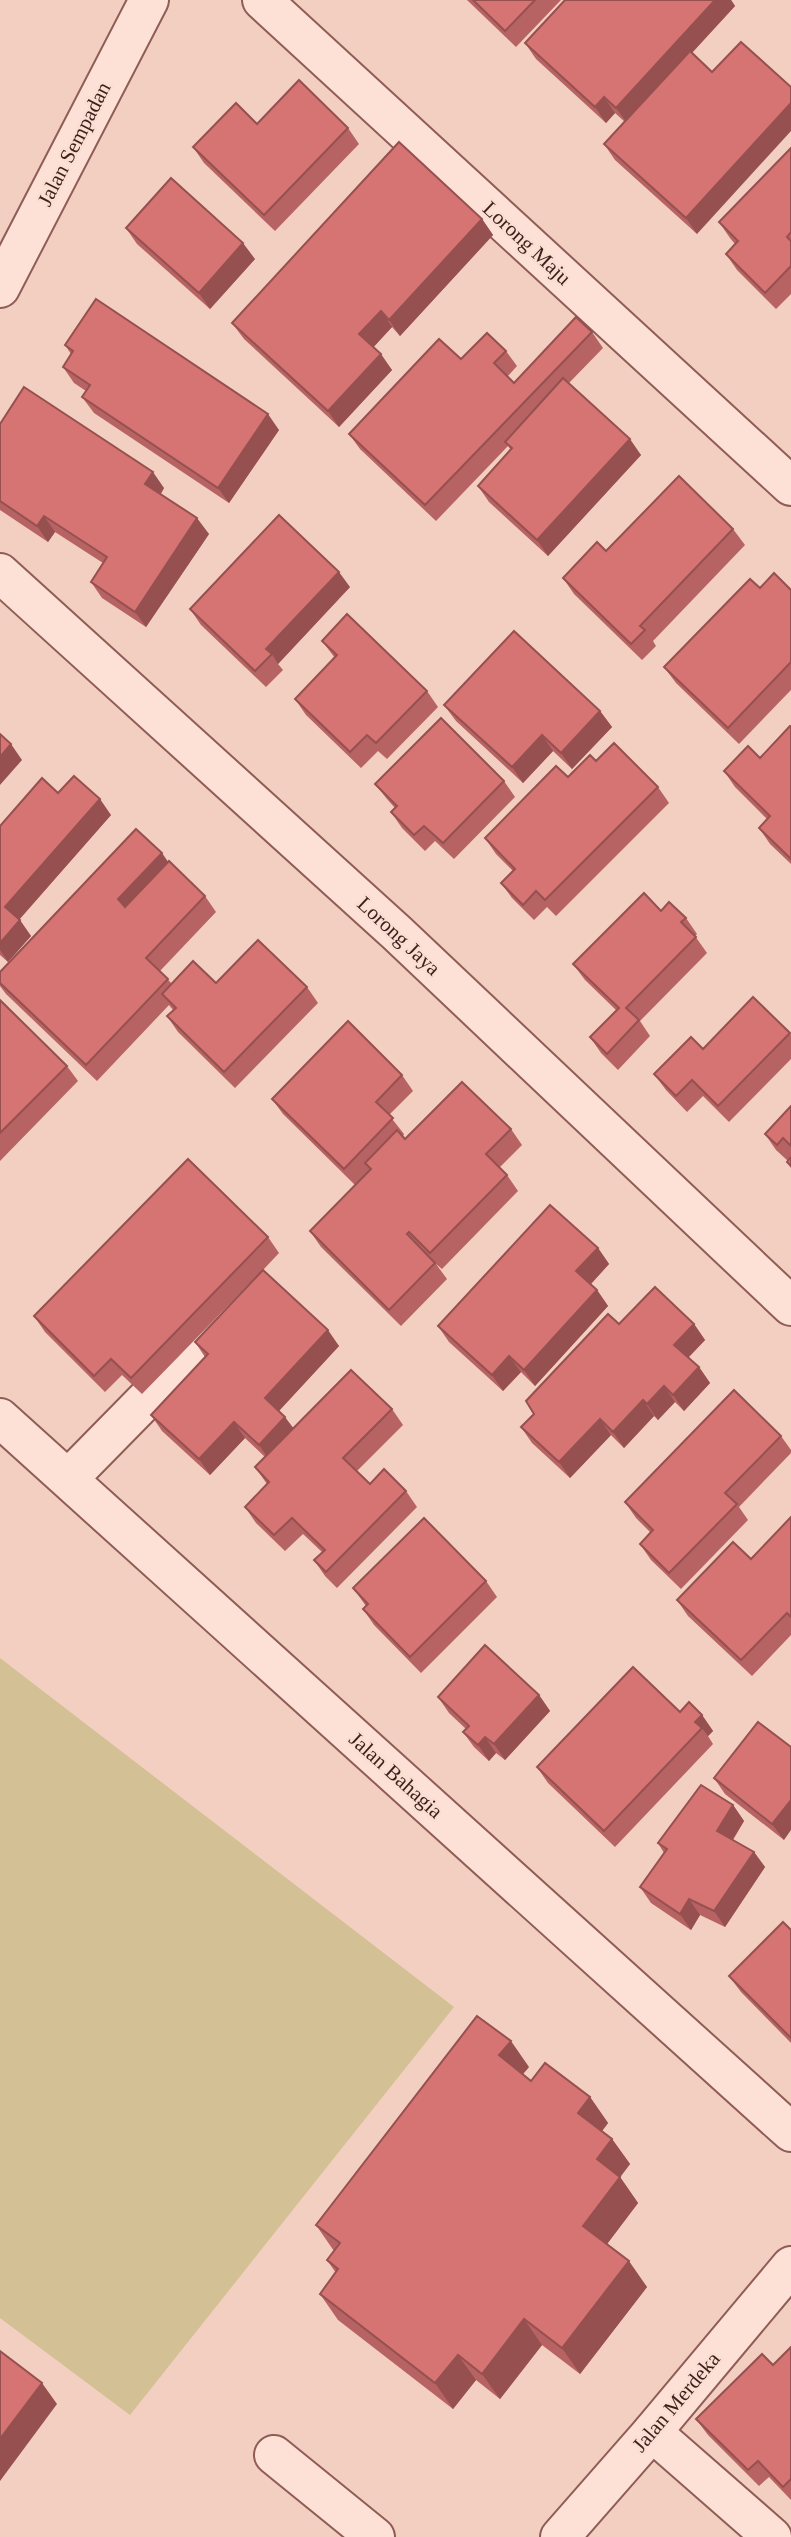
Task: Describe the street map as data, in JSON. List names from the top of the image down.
{
  "streets": {
    "street": [
      "Jalan Sempadan",
      "Lorong Maju",
      "Lorong Jaya",
      "Jalan Bahagia",
      "Jalan Merdeka"
    ]
  }
}
